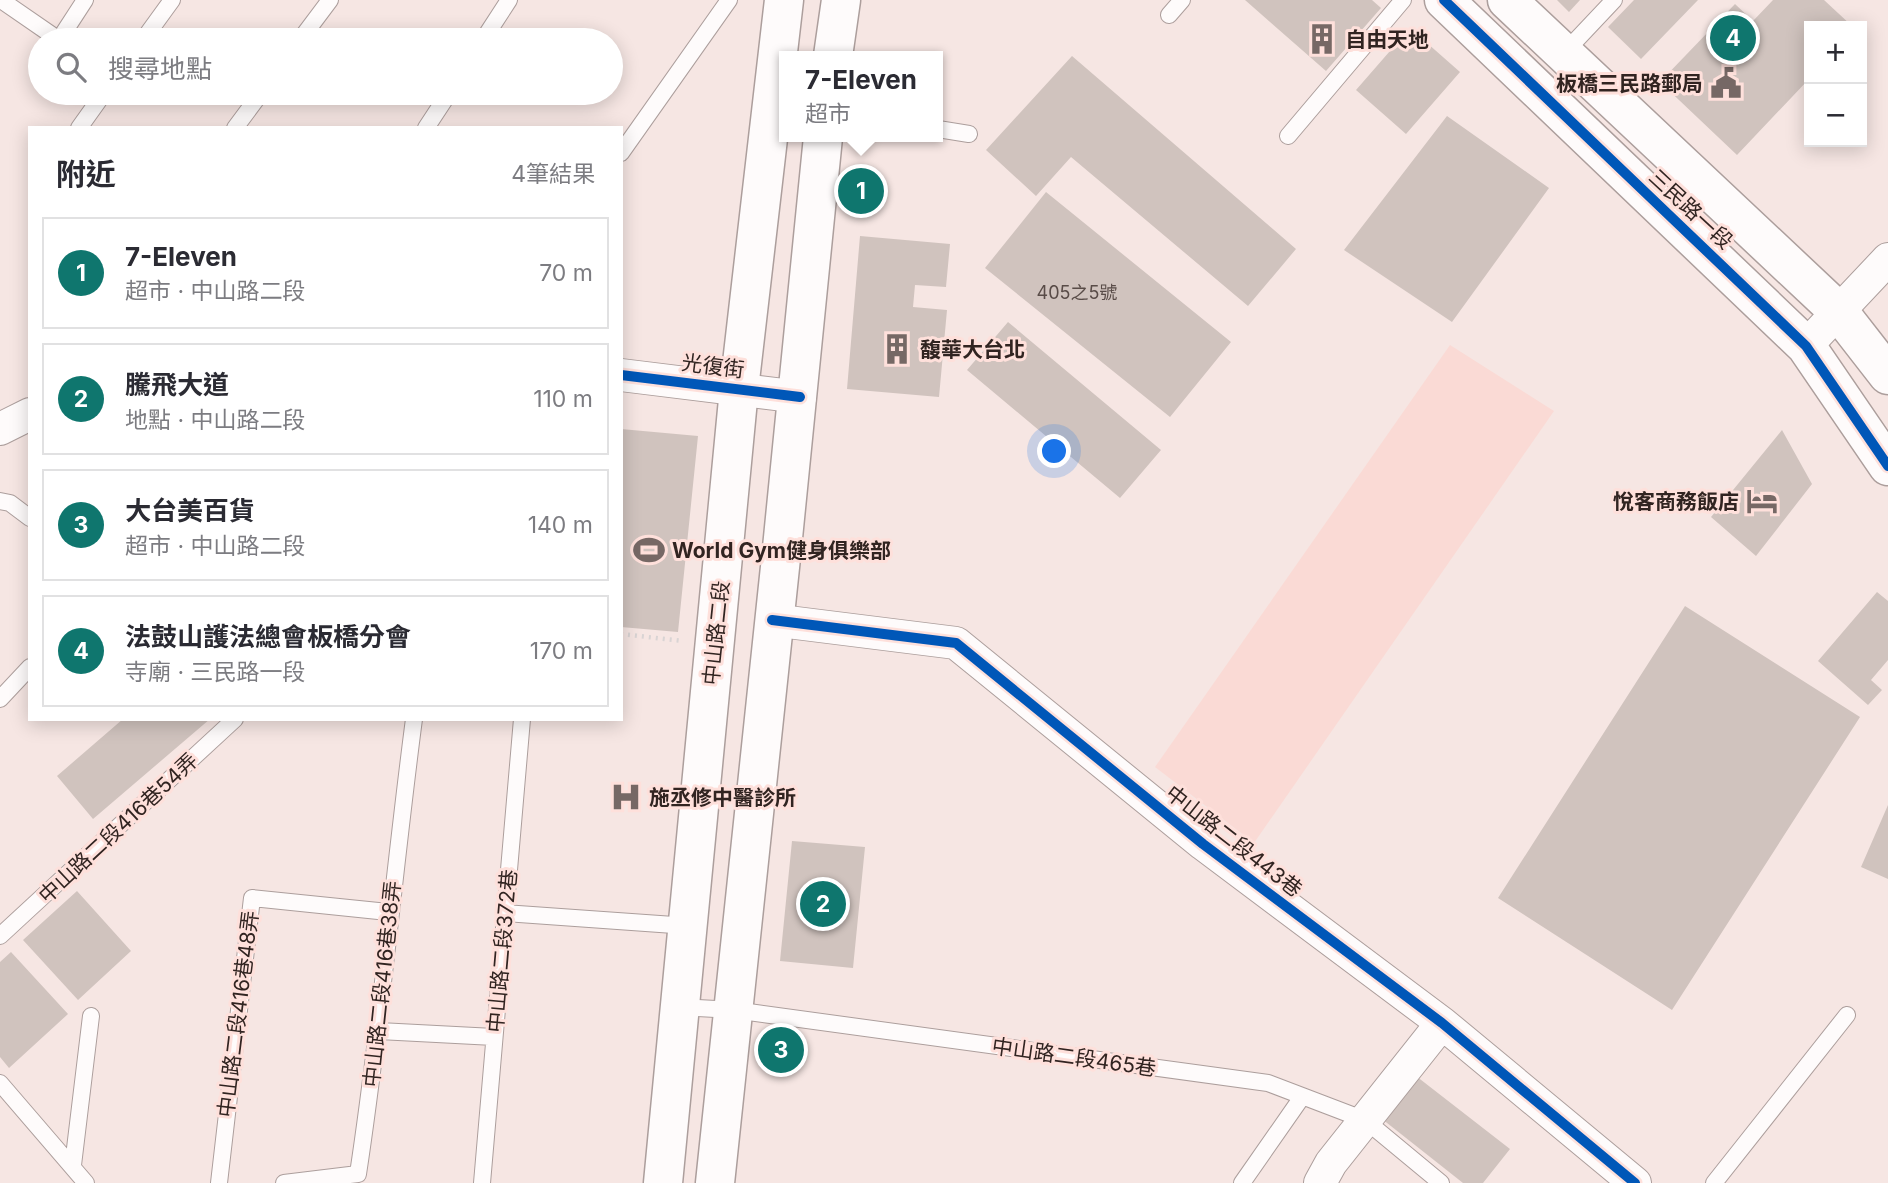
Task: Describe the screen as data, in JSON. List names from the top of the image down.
{
  "streets": {
    "main road": ["三民路一段", "中山路二段"],
    "street": ["光復街", "中山路二段443巷"],
    "lane": [
      "中山路二段416巷54弄",
      "中山路二段372巷",
      "中山路二段416巷38弄",
      "中山路二段416巷48弄",
      "中山路二段465巷"
    ]
  },
  "crossings": [
    ["光復街", "中山路二段"],
    ["中山路二段", "中山路二段465巷"],
    ["中山路二段416巷38弄", "中山路二段416巷48弄"]
  ],
  "places": {
    "building": ["自由天地", "馥華大台北"],
    "public building": ["板橋三民路郵局"],
    "hotel": ["悅客商務飯店"],
    "sports": ["World Gym健身俱樂部"],
    "hospital": ["施丞修中醫診所"]
  },
  "house_numbers": ["405之5號"],
  "page": {
    "pins": [
      "4",
      "1",
      "2",
      "3"
    ],
    "map_buttons": ["+", "−"],
    "search": "搜尋地點",
    "popup": ["7-Eleven", "超市"],
    "heading": ["附近", "4筆結果"],
    "list": [
      {
        "mark": "1",
        "name": "7-Eleven",
        "note": "超市 · 中山路二段",
        "value": "70 m"
      },
      {
        "mark": "2",
        "name": "騰飛大道",
        "note": "地點 · 中山路二段",
        "value": "110 m"
      },
      {
        "mark": "3",
        "name": "大台美百貨",
        "note": "超市 · 中山路二段",
        "value": "140 m"
      },
      {
        "mark": "4",
        "name": "法鼓山護法總會板橋分會",
        "note": "寺廟 · 三民路一段",
        "value": "170 m"
      }
    ]
  }
}
